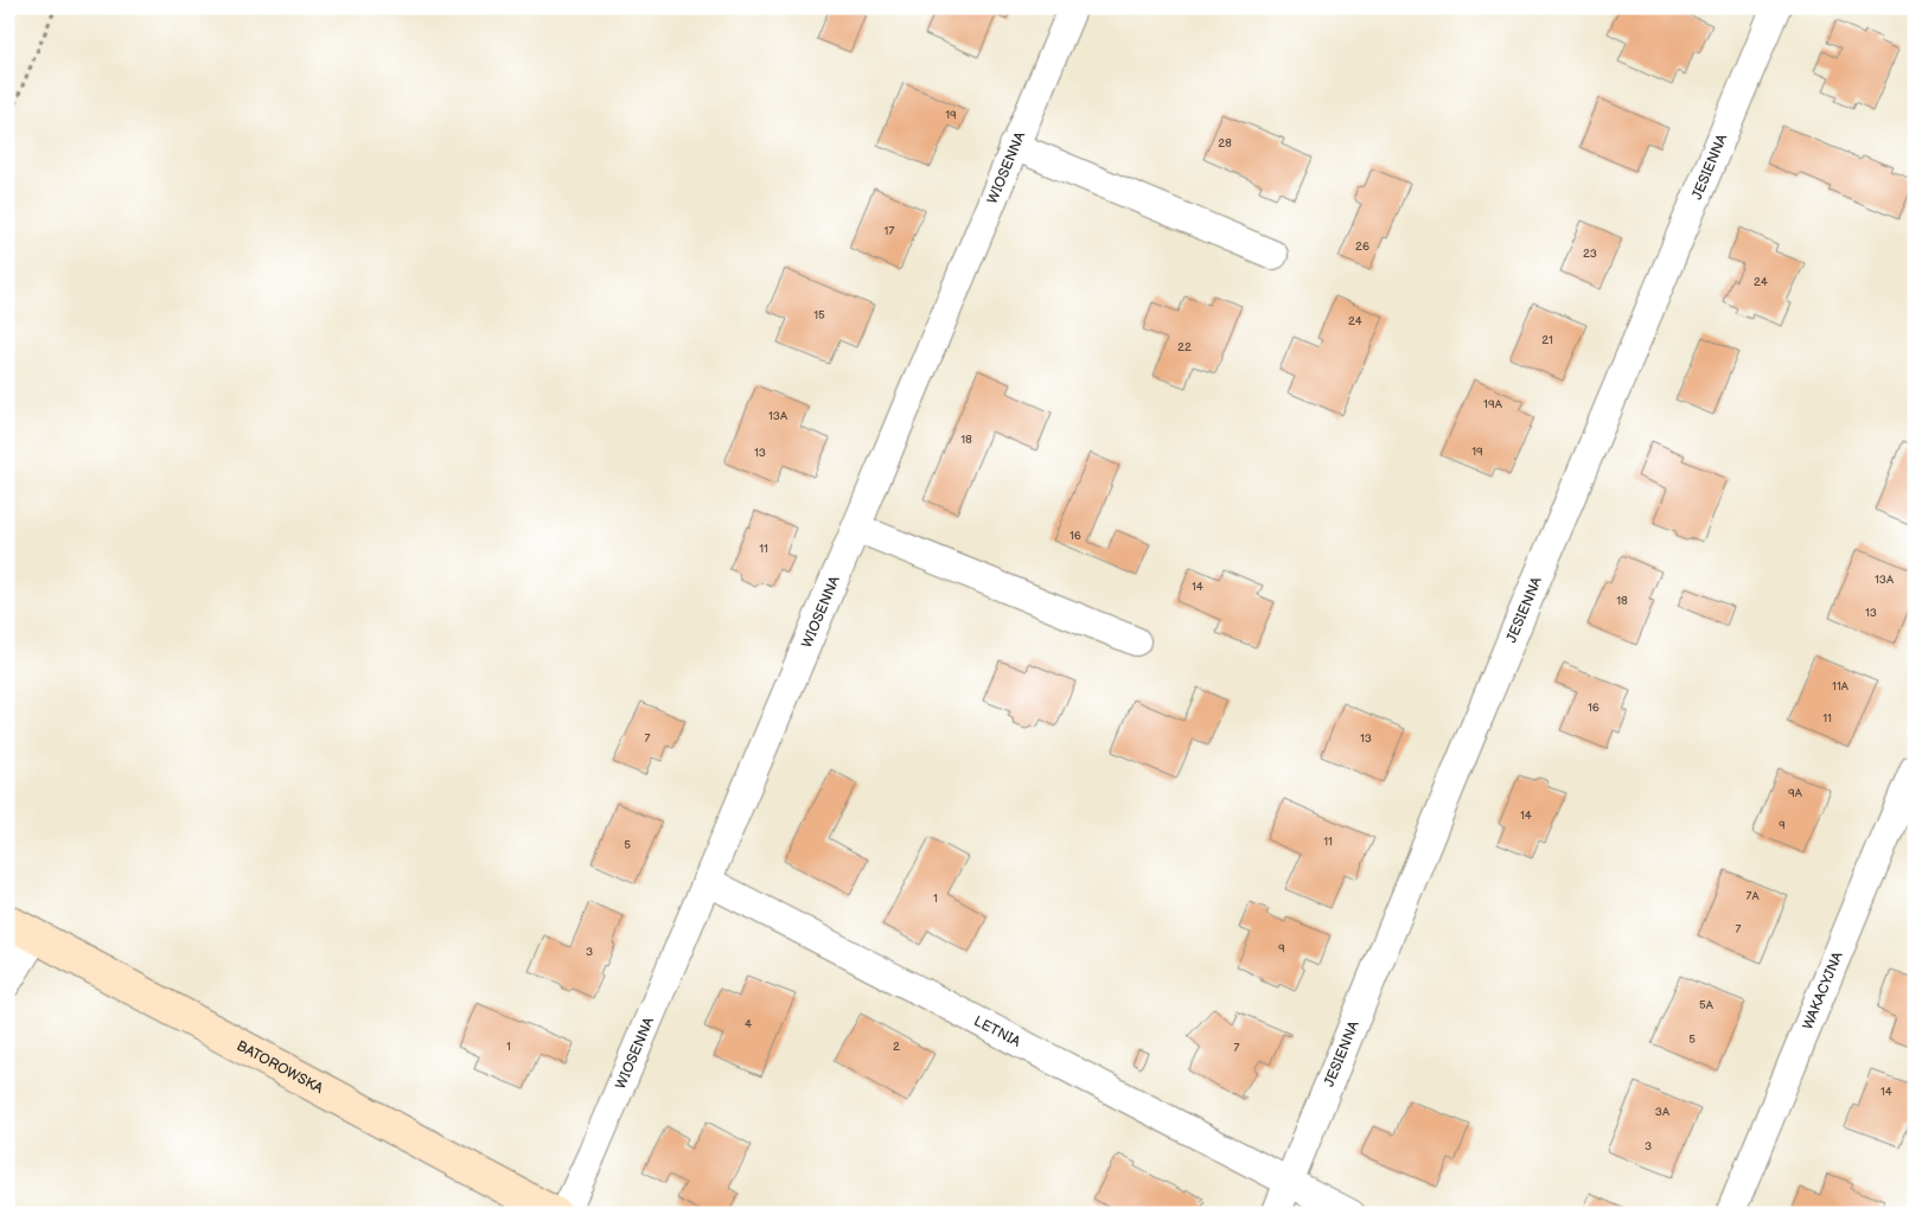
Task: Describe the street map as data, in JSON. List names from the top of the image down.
{
  "streets": {
    "street": [
      "JESIENNA",
      "WIOSENNA",
      "WAKACYJNA",
      "LETNIA",
      "BATOROWSKA"
    ]
  },
  "crossings": [
    ["JESIENNA", "LETNIA"],
    ["WIOSENNA", "LETNIA"]
  ],
  "house_numbers": [
    "19",
    "28",
    "17",
    "26",
    "23",
    "24",
    "15",
    "24",
    "21",
    "22",
    "19A",
    "13A",
    "18",
    "19",
    "13",
    "16",
    "11",
    "13A",
    "14",
    "18",
    "13",
    "11A",
    "16",
    "11",
    "7",
    "13",
    "9A",
    "14",
    "9",
    "11",
    "5",
    "7A",
    "1",
    "7",
    "9",
    "3",
    "5A",
    "4",
    "5",
    "1",
    "2",
    "7",
    "14",
    "3A",
    "3"
  ]
}
